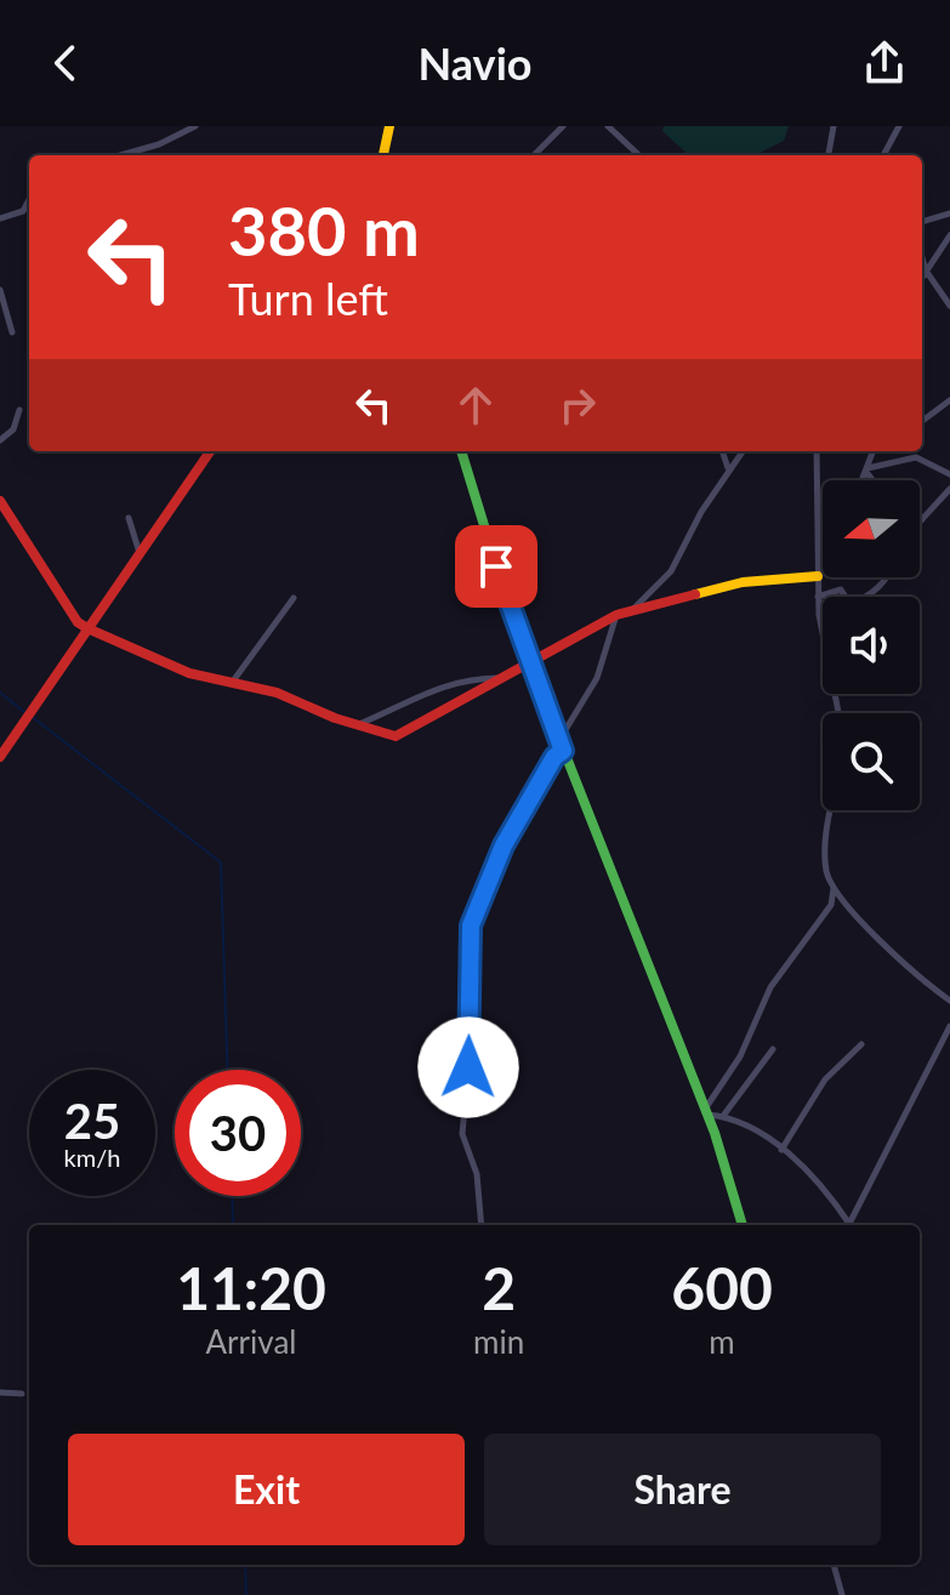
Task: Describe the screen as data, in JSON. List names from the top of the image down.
{
  "north": "left",
  "page": {
    "header": "Navio",
    "turn": ["380 m", "Turn left"],
    "speed": "25 km/h",
    "limit": "30",
    "eta": [
      "11:20",
      "Arrival",
      "2",
      "min",
      "600",
      "m"
    ],
    "buttons": ["Exit", "Share"]
  }
}
